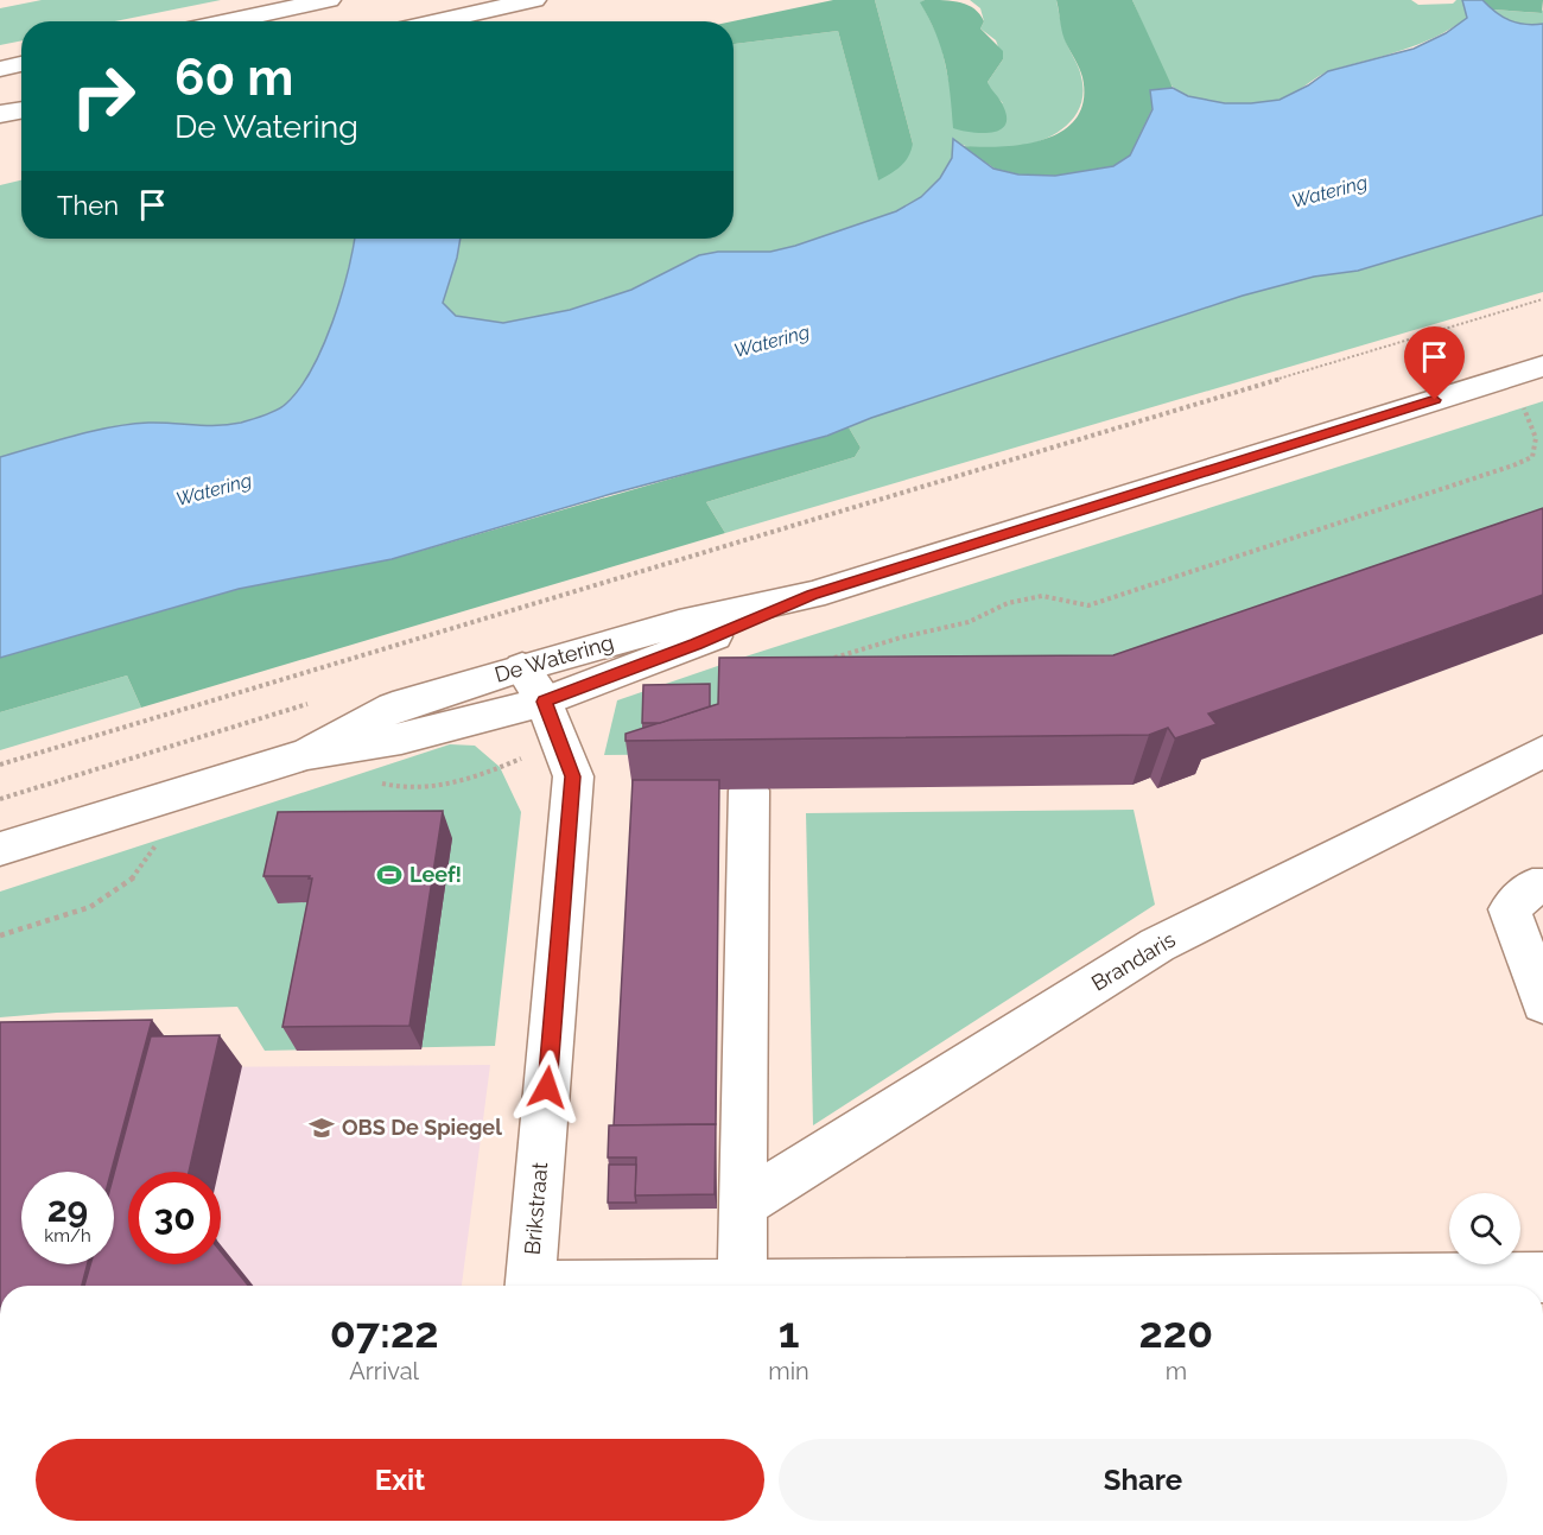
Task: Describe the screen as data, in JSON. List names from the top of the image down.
{
  "streets": {
    "main road": ["De Watering", "Brandaris", "Brikstraat"]
  },
  "crossings": [
    ["De Watering", "Brikstraat"]
  ],
  "water": ["Watering"],
  "places": {
    "sports": ["Leef!"],
    "school or university": ["OBS De Spiegel"]
  },
  "page": {
    "turn": ["60 m", "De Watering"],
    "then": "Then",
    "speed": "29 km/h",
    "limit": "30",
    "eta": [
      "07:22",
      "Arrival",
      "1",
      "min",
      "220",
      "m"
    ],
    "buttons": ["Exit", "Share"]
  }
}
